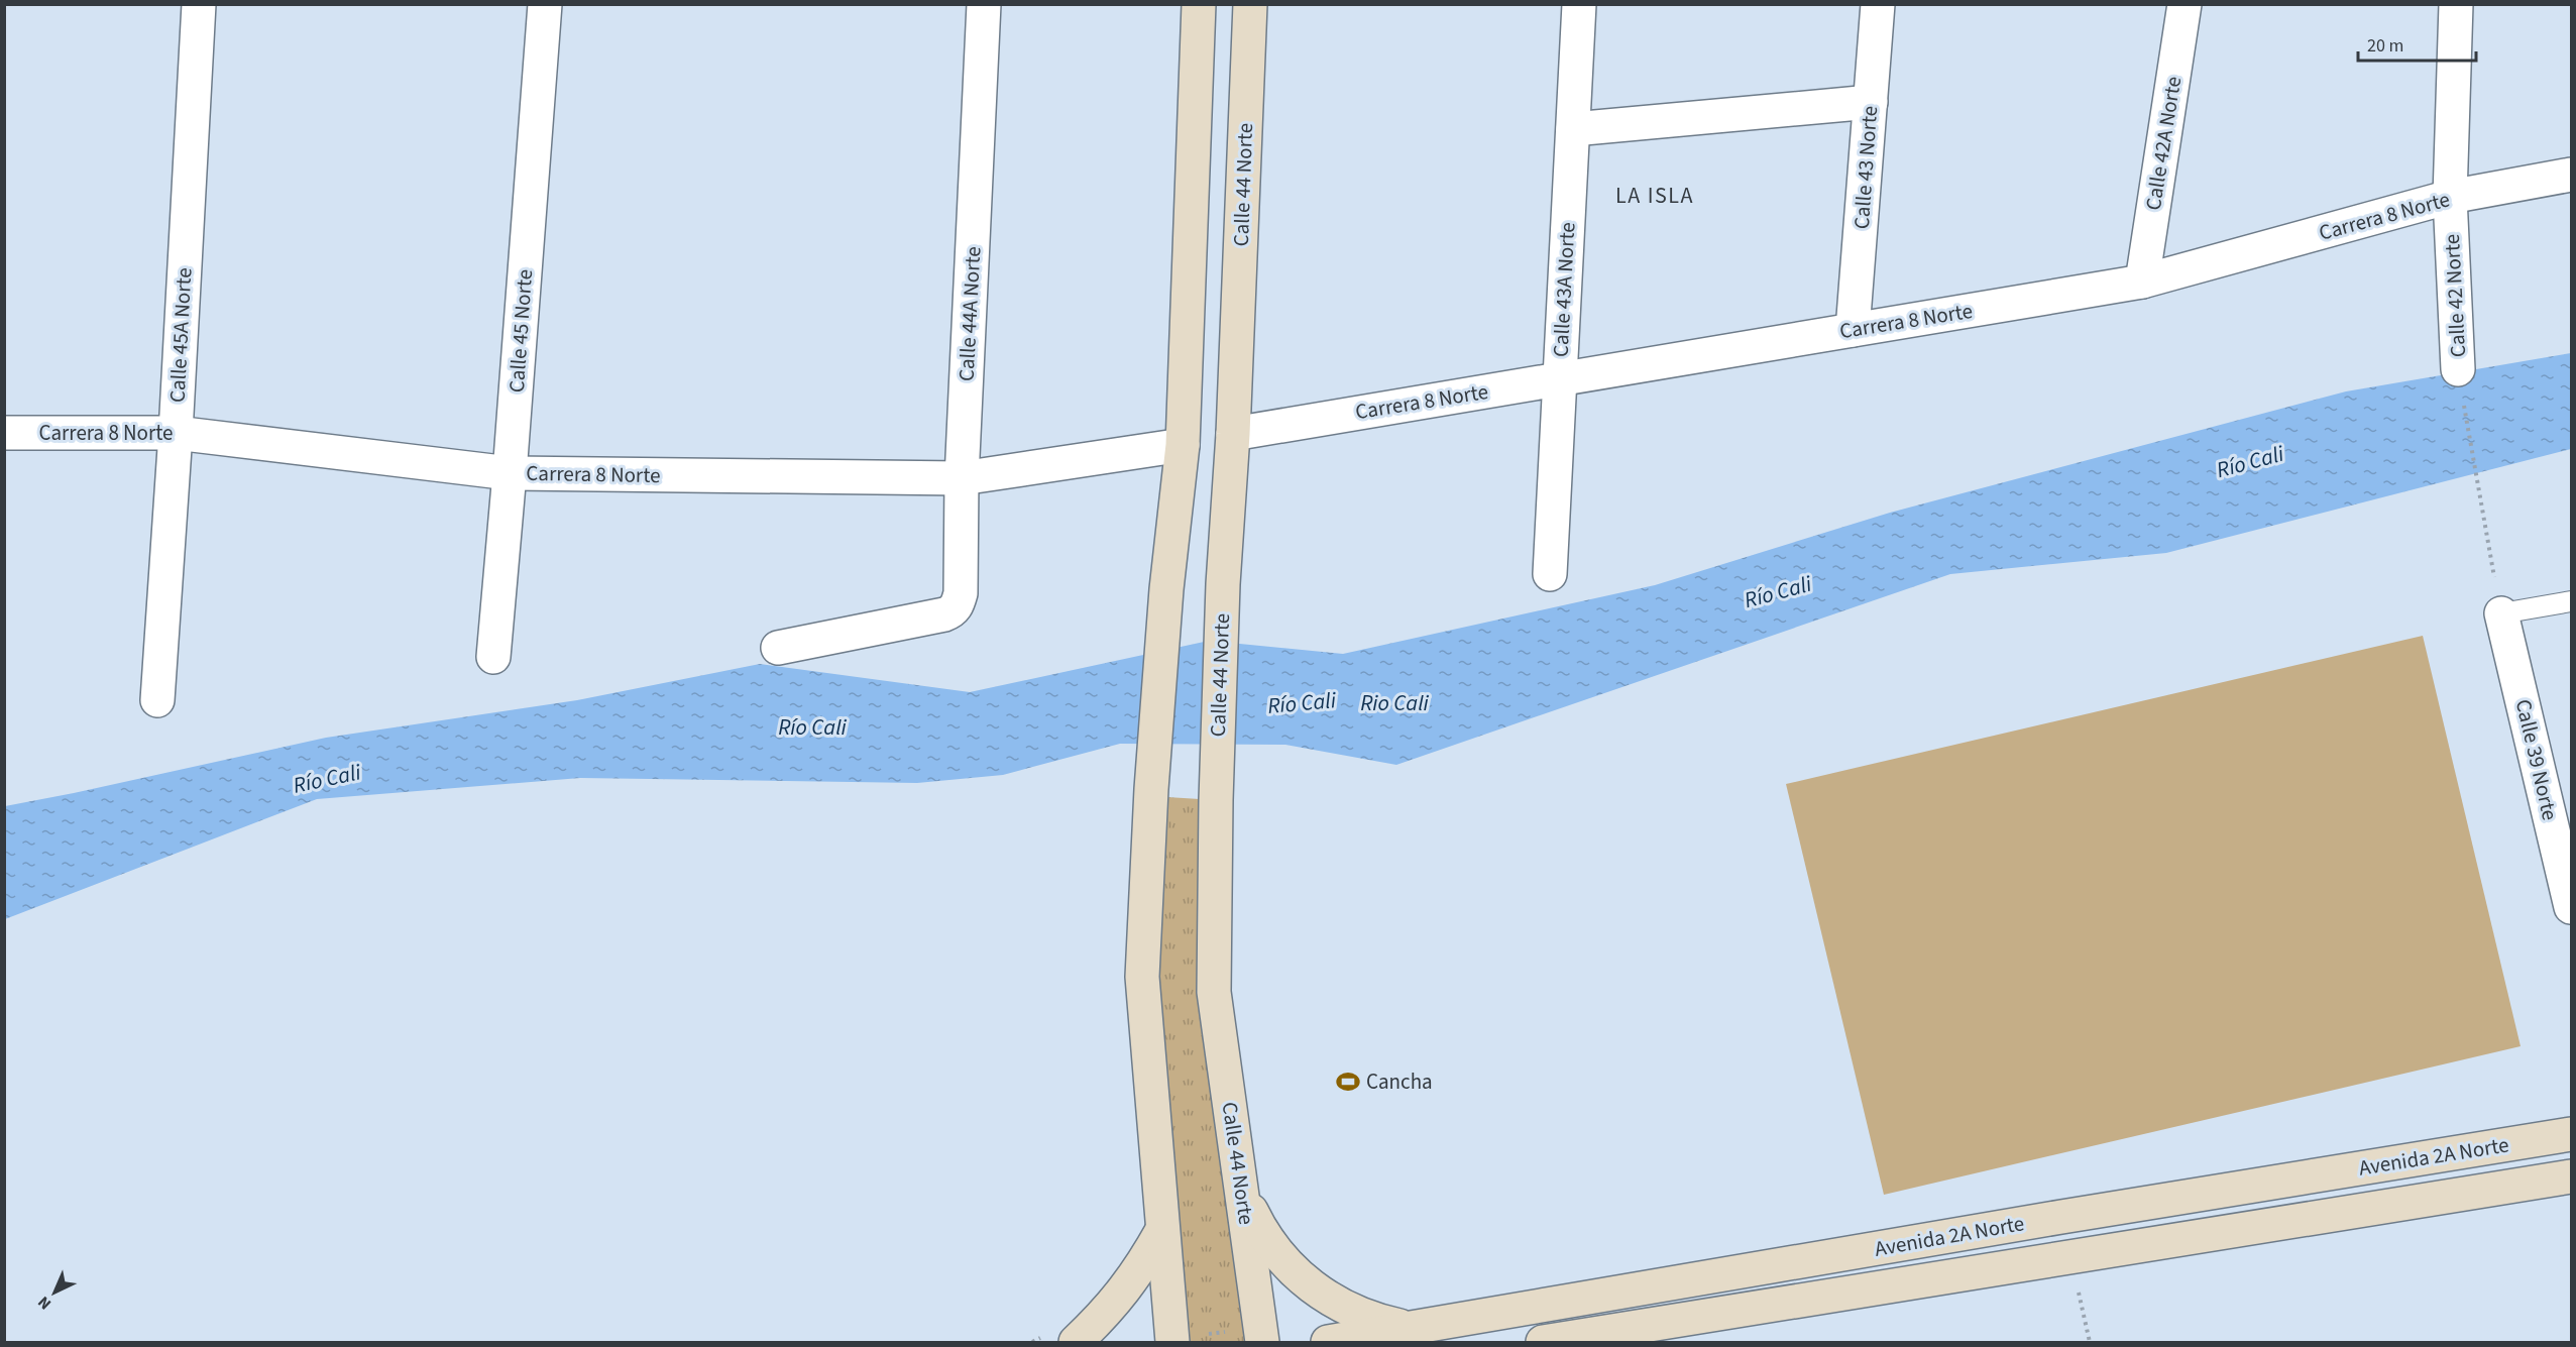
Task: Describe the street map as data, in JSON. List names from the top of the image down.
{
  "streets": {
    "main road": ["Calle 44 Norte", "Avenida 2A Norte"],
    "street": [
      "Calle 42A Norte",
      "Calle 43 Norte",
      "Carrera 8 Norte",
      "Calle 43A Norte",
      "Calle 42 Norte",
      "Calle 44A Norte",
      "Calle 45 Norte",
      "Calle 45A Norte",
      "Calle 39 Norte"
    ]
  },
  "crossings": [
    ["Calle 42A Norte", "Carrera 8 Norte"],
    ["Calle 43 Norte", "Carrera 8 Norte"],
    ["Calle 44 Norte", "Carrera 8 Norte"],
    ["Carrera 8 Norte", "Calle 43A Norte"],
    ["Carrera 8 Norte", "Calle 42 Norte"],
    ["Carrera 8 Norte", "Calle 44A Norte"],
    ["Carrera 8 Norte", "Calle 45 Norte"],
    ["Carrera 8 Norte", "Calle 45A Norte"]
  ],
  "districts": ["LA ISLA"],
  "water": ["Río Cali", "Rio Cali"],
  "places": {
    "sports": ["Cancha"]
  },
  "scale_bar": "20 m",
  "north": "bottom left"
}
